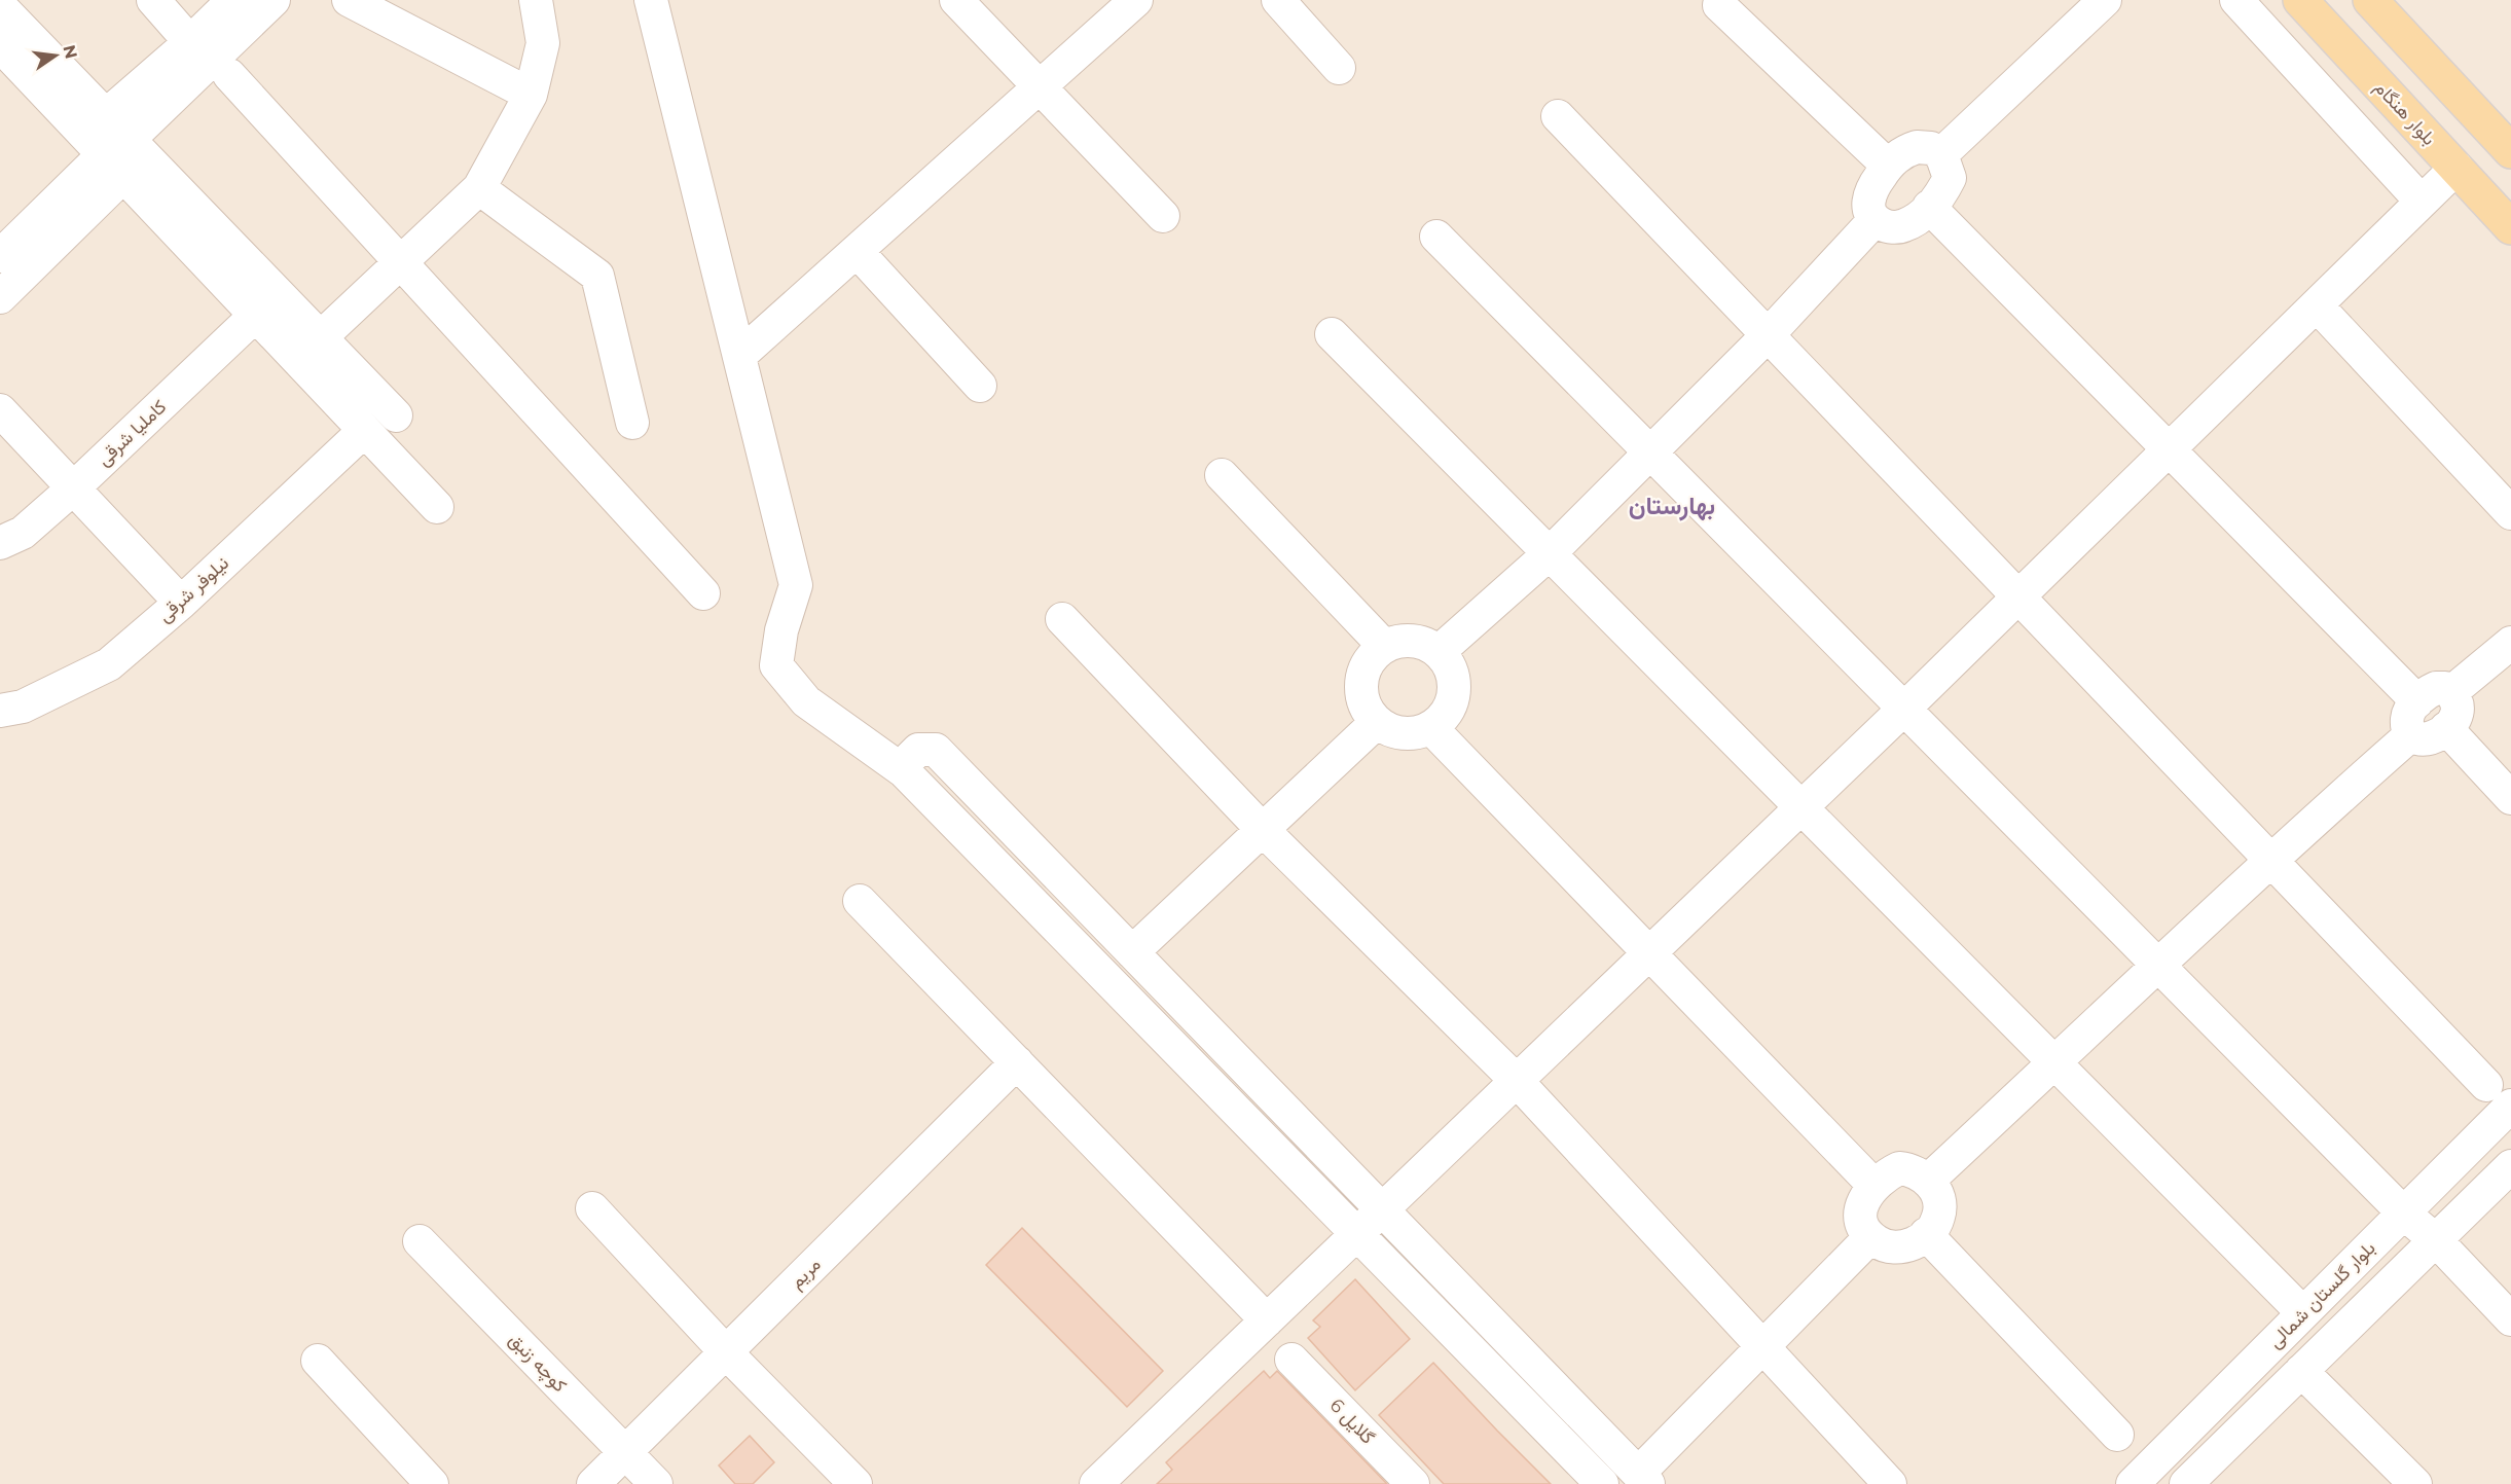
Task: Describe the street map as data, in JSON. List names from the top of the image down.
{
  "streets": {
    "main road": ["بلوار هنگام"],
    "street": [
      "کاملیا شرقی",
      "نیلوفر شرقی",
      "مریم",
      "بلوار گلستان شمالی",
      "کوچه زنبق",
      "گلایل 6"
    ]
  },
  "crossings": [
    ["مریم", "کوچه زنبق"]
  ],
  "districts": ["بهارستان"],
  "north": "right"
}
